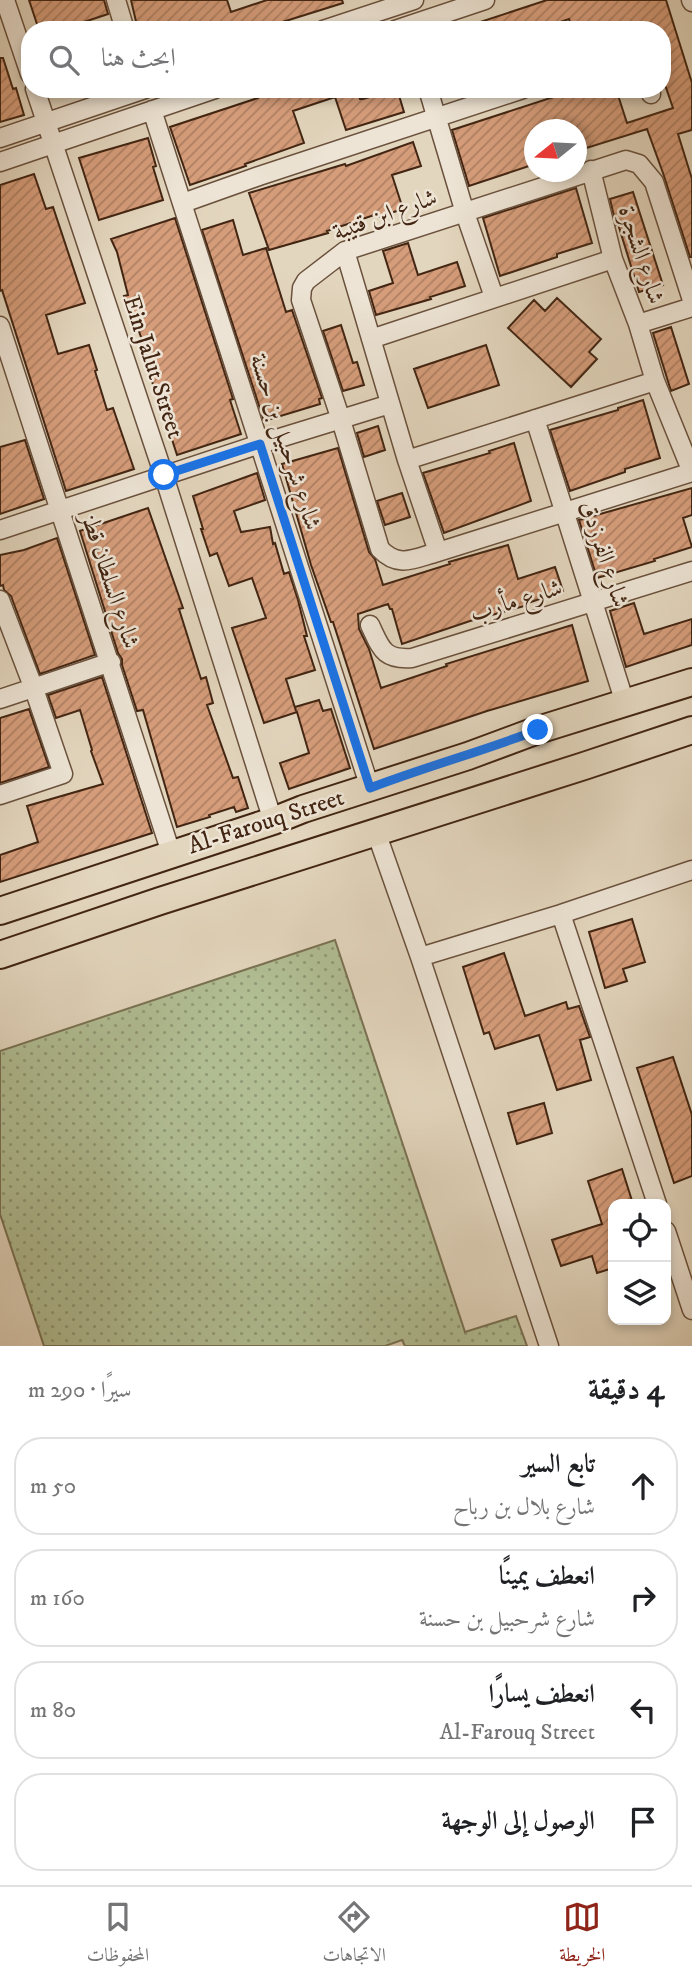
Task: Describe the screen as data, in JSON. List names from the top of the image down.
{
  "streets": {
    "main road": ["Al-Farouq Street"],
    "street": [
      "شارع ابن قتيبة",
      "شارع الشجرة",
      "Ein Jalut Street",
      "شارع شرحبيل بن حسنة",
      "شارع الفرزدق",
      "شارع السلطان قطز",
      "شارع مأرب"
    ]
  },
  "crossings": [
    ["شارع ابن قتيبة", "شارع الشجرة"],
    ["شارع الشجرة", "شارع الفرزدق"],
    ["Ein Jalut Street", "Al-Farouq Street"],
    ["شارع شرحبيل بن حسنة", "Al-Farouq Street"],
    ["شارع الفرزدق", "شارع مأرب"],
    ["شارع الفرزدق", "Al-Farouq Street"],
    ["شارع السلطان قطز", "Al-Farouq Street"]
  ],
  "north": "left",
  "page": {
    "search": "ابحث هنا",
    "heading": ["4 دقيقة", "سيرًا · 290 m"],
    "list": [
      ["تابع السير", "شارع بلال بن رباح", "50 m"],
      ["انعطف يمينًا", "شارع شرحبيل بن حسنة", "160 m"],
      ["انعطف يسارًا", "Al-Farouq Street", "80 m"],
      "الوصول إلى الوجهة"
    ],
    "nav": ["الخريطة", "الاتجاهات", "المحفوظات"]
  }
}
